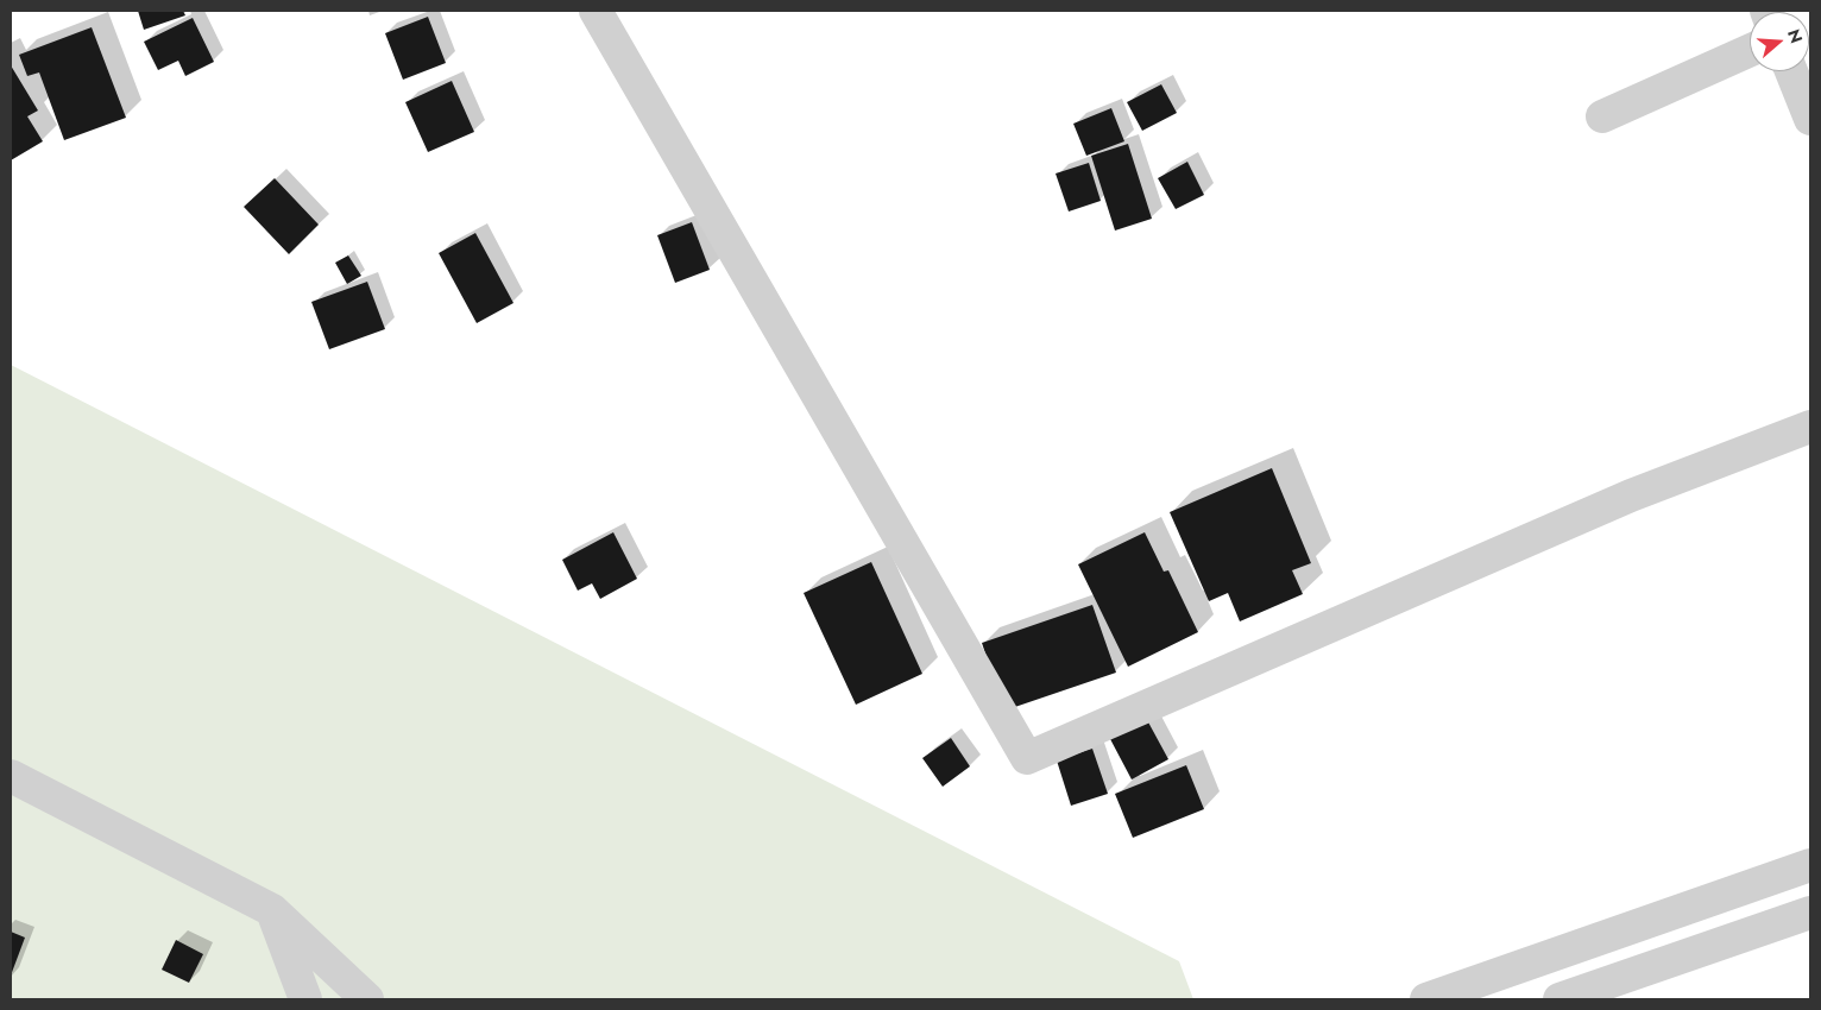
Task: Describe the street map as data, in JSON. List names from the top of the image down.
{
  "north": "right"
}
